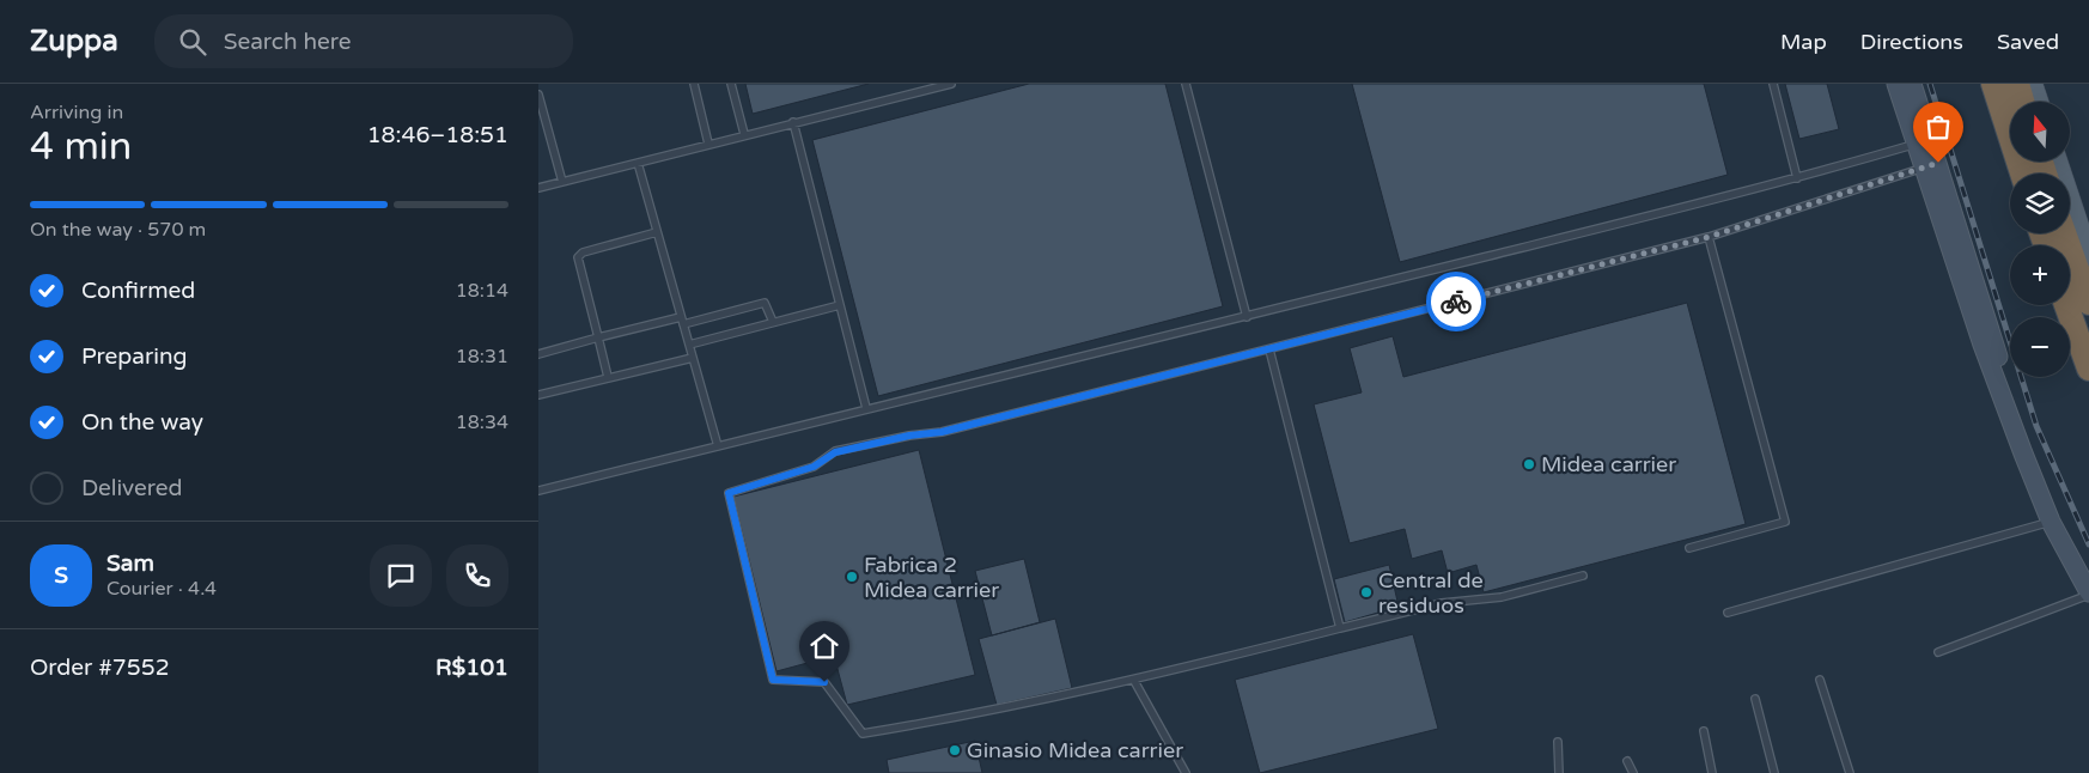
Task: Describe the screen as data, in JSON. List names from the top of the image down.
{
  "places": [
    "Midea carrier",
    "Fabrica 2 Midea carrier",
    "Central de residuos",
    "Ginasio Midea carrier"
  ],
  "north": "top",
  "page": {
    "header": "Zuppa",
    "search": "Search here",
    "nav": ["Map", "Directions", "Saved"],
    "heading": ["4 min", "Arriving in", "18:46–18:51"],
    "panel": [
      "Sam",
      "Courier · 4.4",
      "Order #7552",
      "R$101"
    ],
    "map_buttons": ["+", "−"],
    "bar": "On the way · 570 m",
    "list": [
      ["Confirmed", "18:14"],
      ["Preparing", "18:31"],
      ["On the way", "18:34"],
      "Delivered"
    ],
    "round": "S"
  }
}
